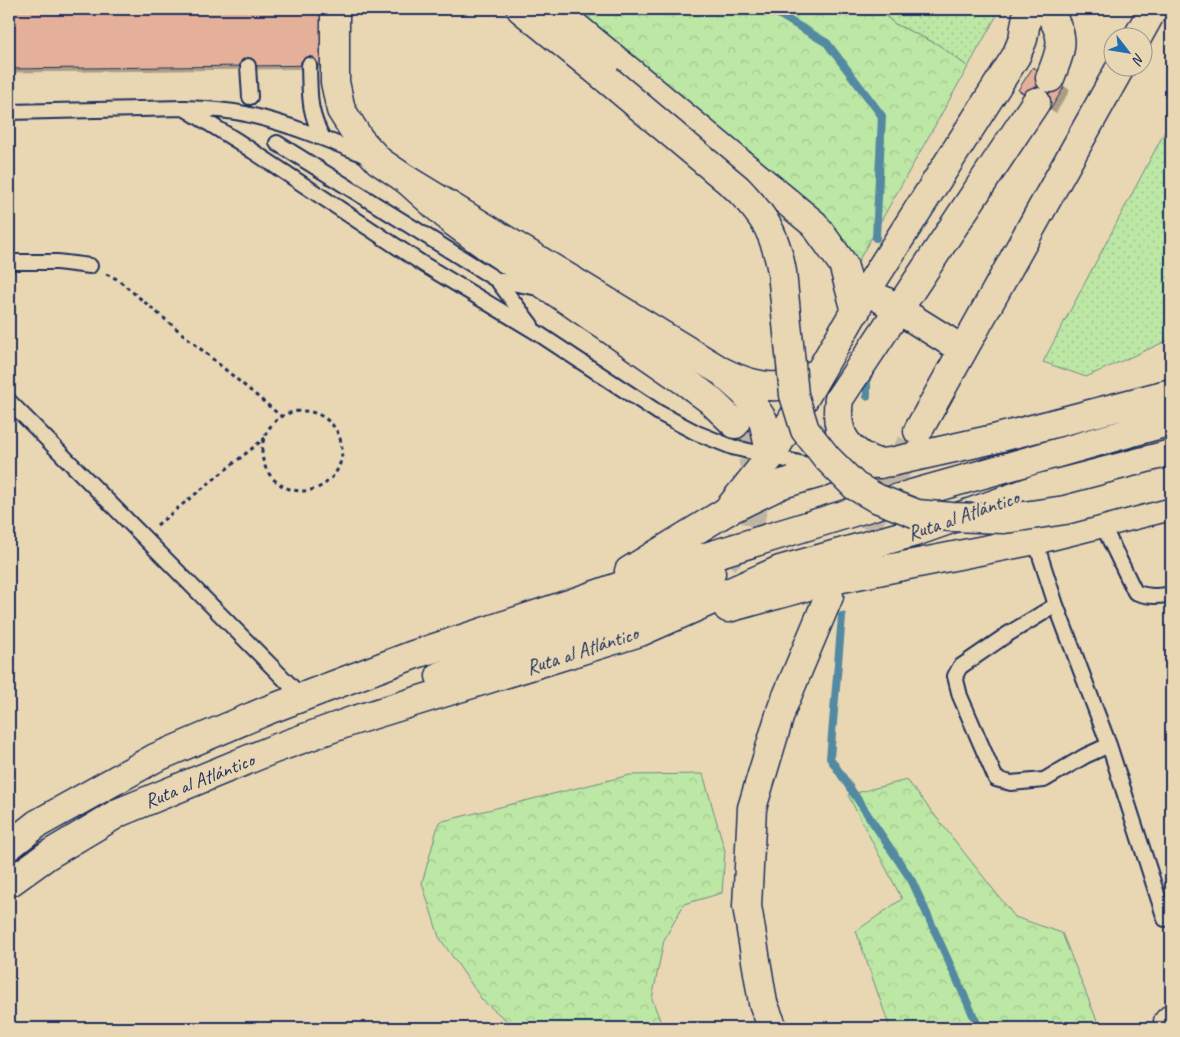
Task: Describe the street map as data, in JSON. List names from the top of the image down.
{
  "streets": {
    "main road": ["Ruta al Atlántico"]
  },
  "north": "bottom right"
}
